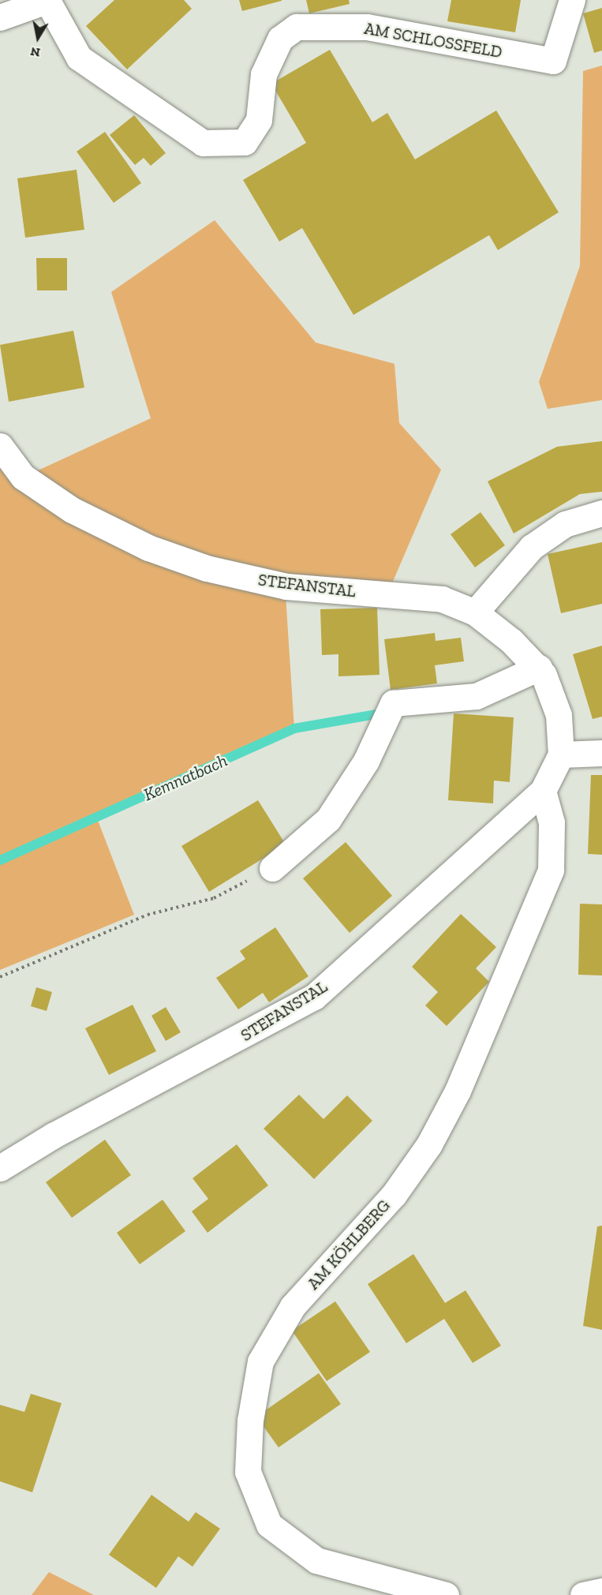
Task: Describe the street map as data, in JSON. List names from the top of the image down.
{
  "streets": {
    "street": ["AM SCHLOSSFELD", "STEFANSTAL", "AM KÖHLBERG"]
  },
  "crossings": [
    ["STEFANSTAL", "AM KÖHLBERG"]
  ],
  "water": ["Kemnatbach"],
  "north": "bottom"
}
